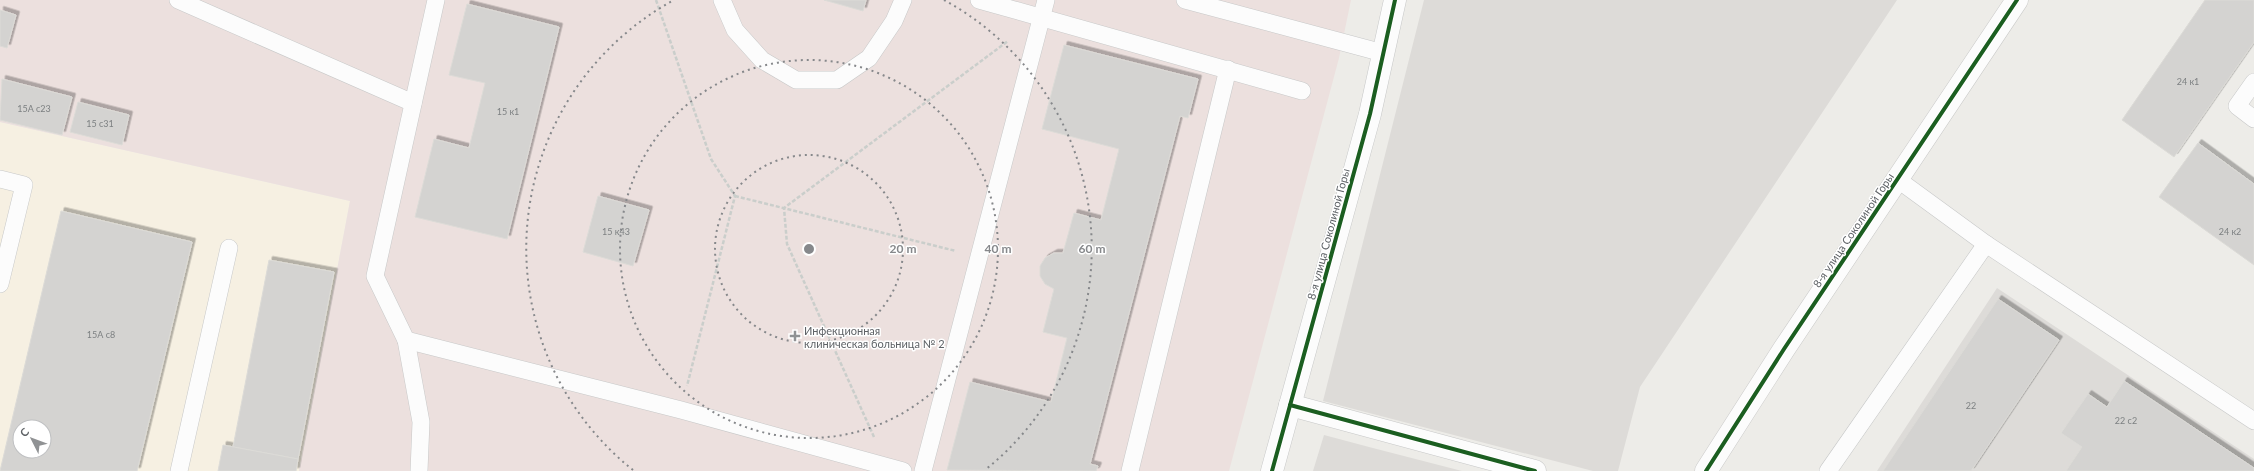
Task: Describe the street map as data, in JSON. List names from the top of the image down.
{
  "streets": {
    "street": ["8-я улица Соколиной Горы"]
  },
  "places": {
    "health": ["Инфекционная клиническая больница № 2"]
  },
  "house_numbers": [
    "24 к1",
    "15А с23",
    "15 к1",
    "15 с31",
    "15 к43",
    "24 к2",
    "15А с8",
    "22",
    "22 с2"
  ],
  "north": "top left",
  "rings": ["20 m", "40 m", "60 m"]
}
